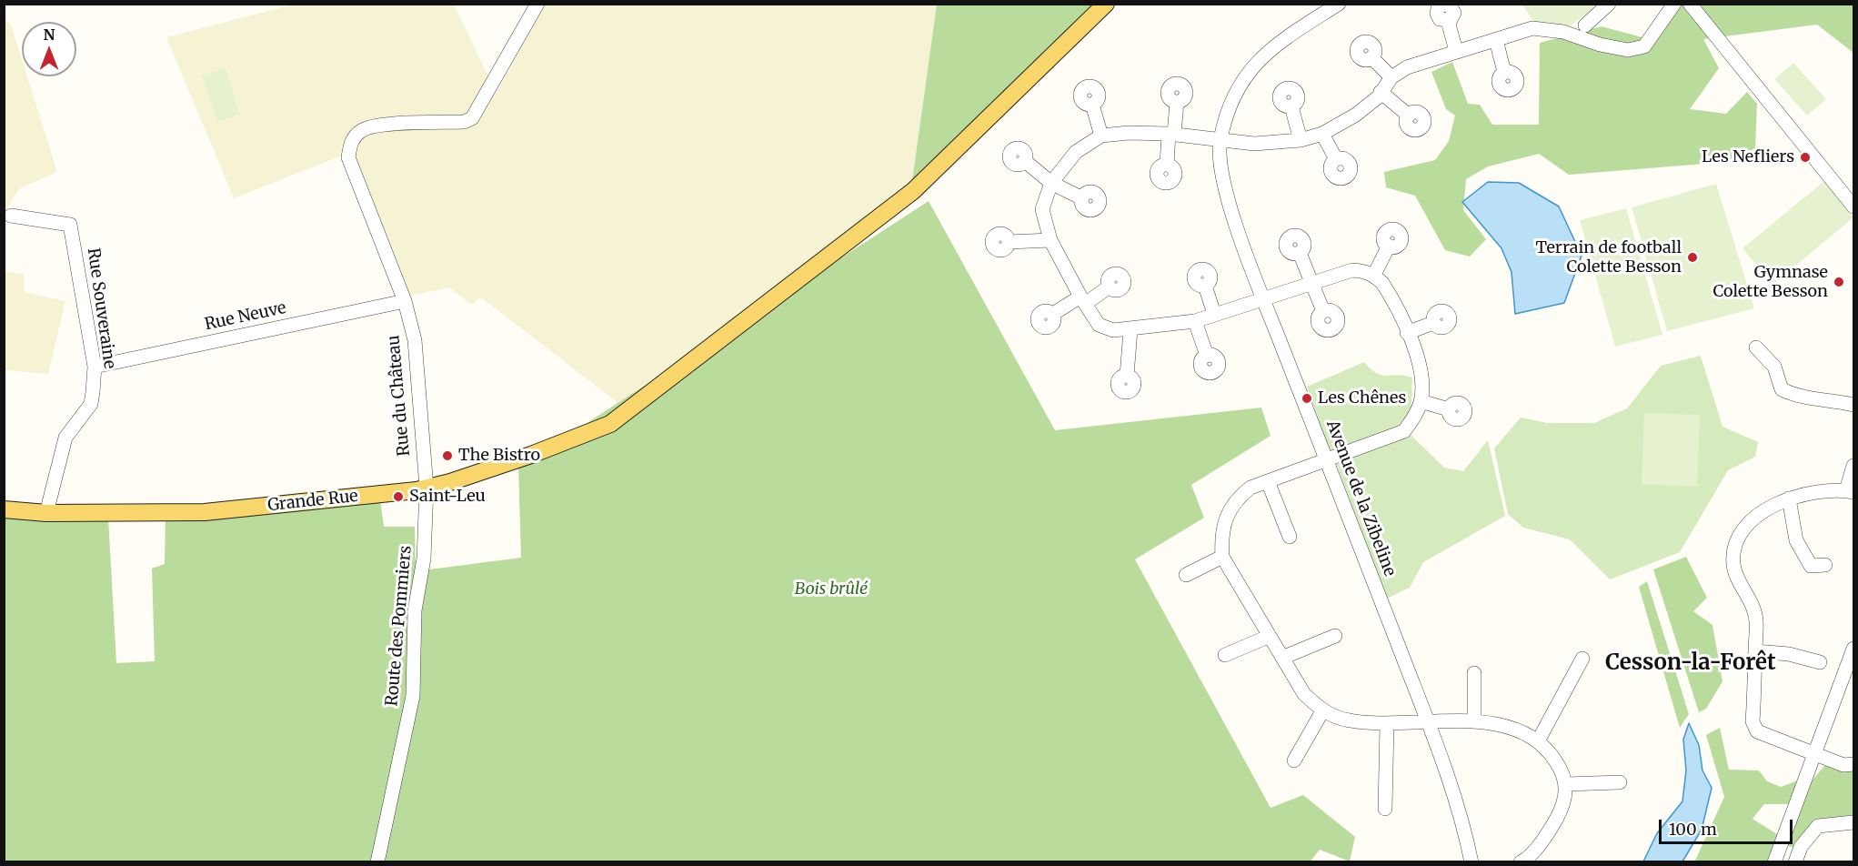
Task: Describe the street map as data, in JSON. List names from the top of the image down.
{
  "streets": {
    "main road": ["Grande Rue"],
    "street": [
      "Rue Souveraine",
      "Rue Neuve",
      "Rue du Château",
      "Avenue de la Zibeline",
      "Route des Pommiers"
    ]
  },
  "crossings": [
    ["Rue Souveraine", "Rue Neuve"],
    ["Rue Souveraine", "Grande Rue"],
    ["Rue Neuve", "Rue du Château"],
    ["Rue du Château", "Grande Rue"],
    ["Rue du Château", "Route des Pommiers"],
    ["Grande Rue", "Route des Pommiers"]
  ],
  "districts": ["Cesson-la-Forêt"],
  "parks": ["Bois brûlé"],
  "places": [
    "Les Nefliers",
    "Terrain de football Colette Besson",
    "Gymnase Colette Besson",
    "Les Chênes",
    "The Bistro",
    "Saint-Leu"
  ],
  "scale_bar": "100 m",
  "north": "top"
}
